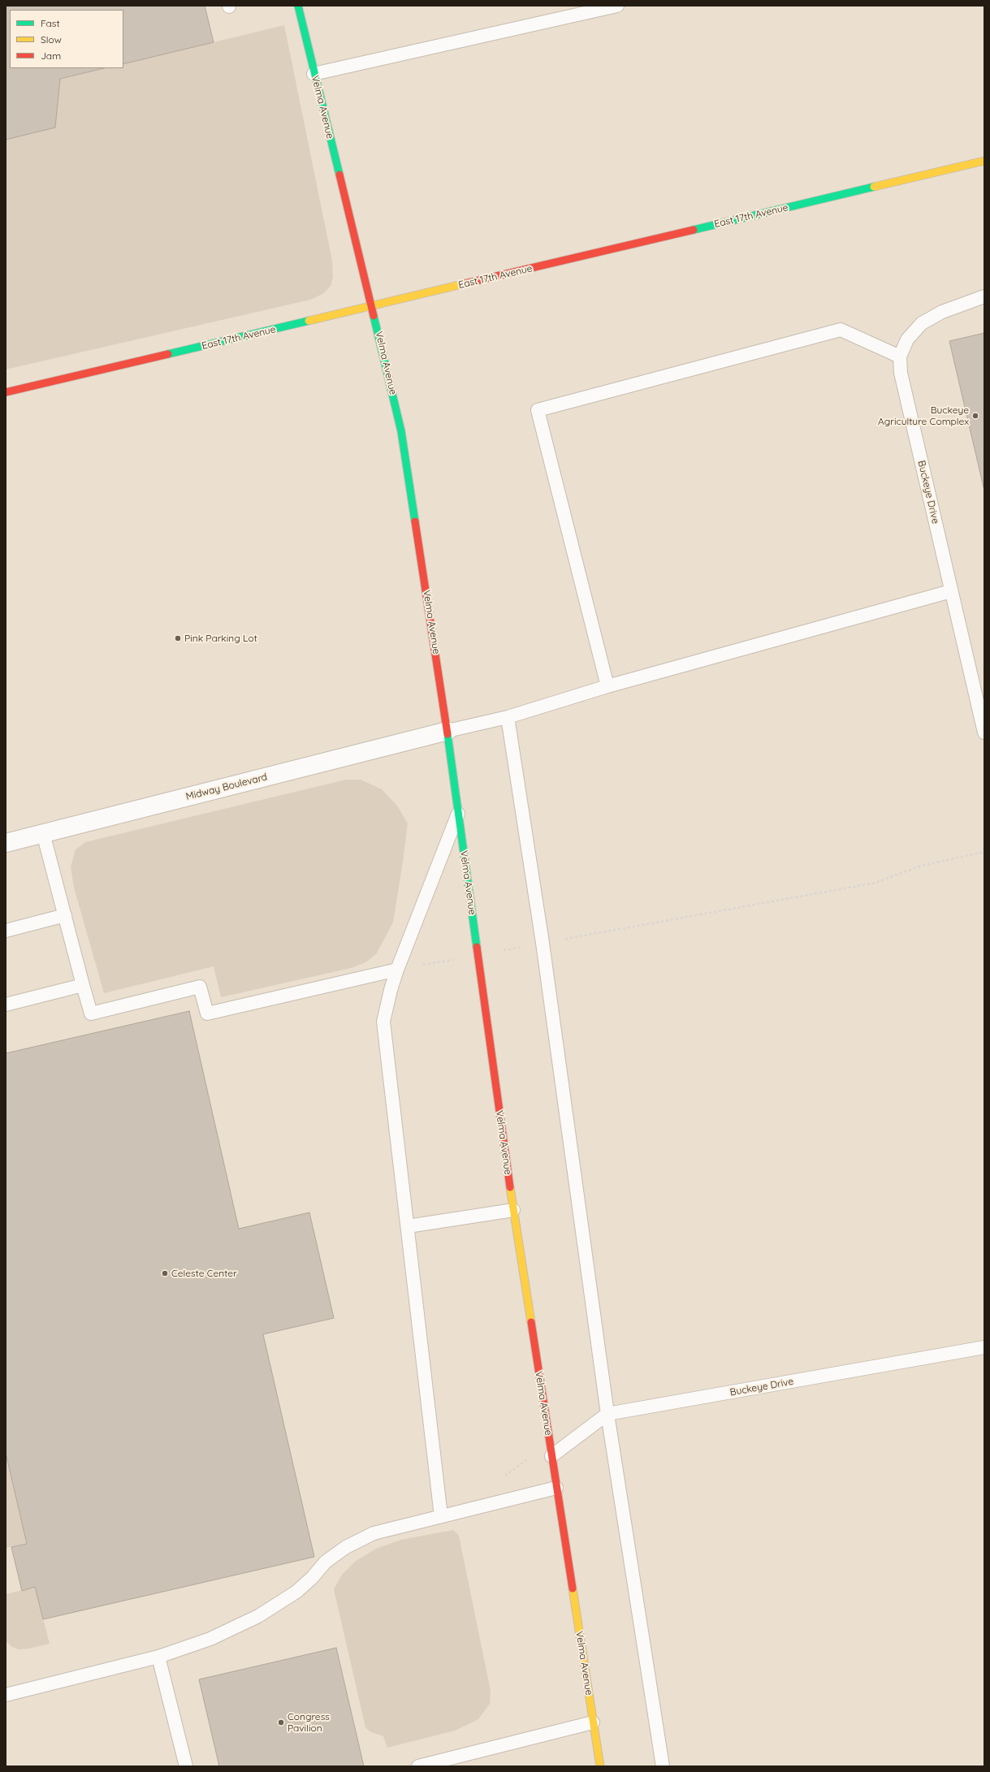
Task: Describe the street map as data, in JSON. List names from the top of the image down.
{
  "streets": {
    "street": ["Velma Avenue", "East 17th Avenue", "Midway Boulevard"],
    "lane": ["Buckeye Drive"]
  },
  "crossings": [
    ["Velma Avenue", "East 17th Avenue"],
    ["Velma Avenue", "Buckeye Drive"],
    ["Velma Avenue", "Midway Boulevard"]
  ],
  "places": [
    "Buckeye Agriculture Complex",
    "Pink Parking Lot",
    "Celeste Center",
    "Congress Pavilion"
  ],
  "legend": ["Fast", "Slow", "Jam"]
}
